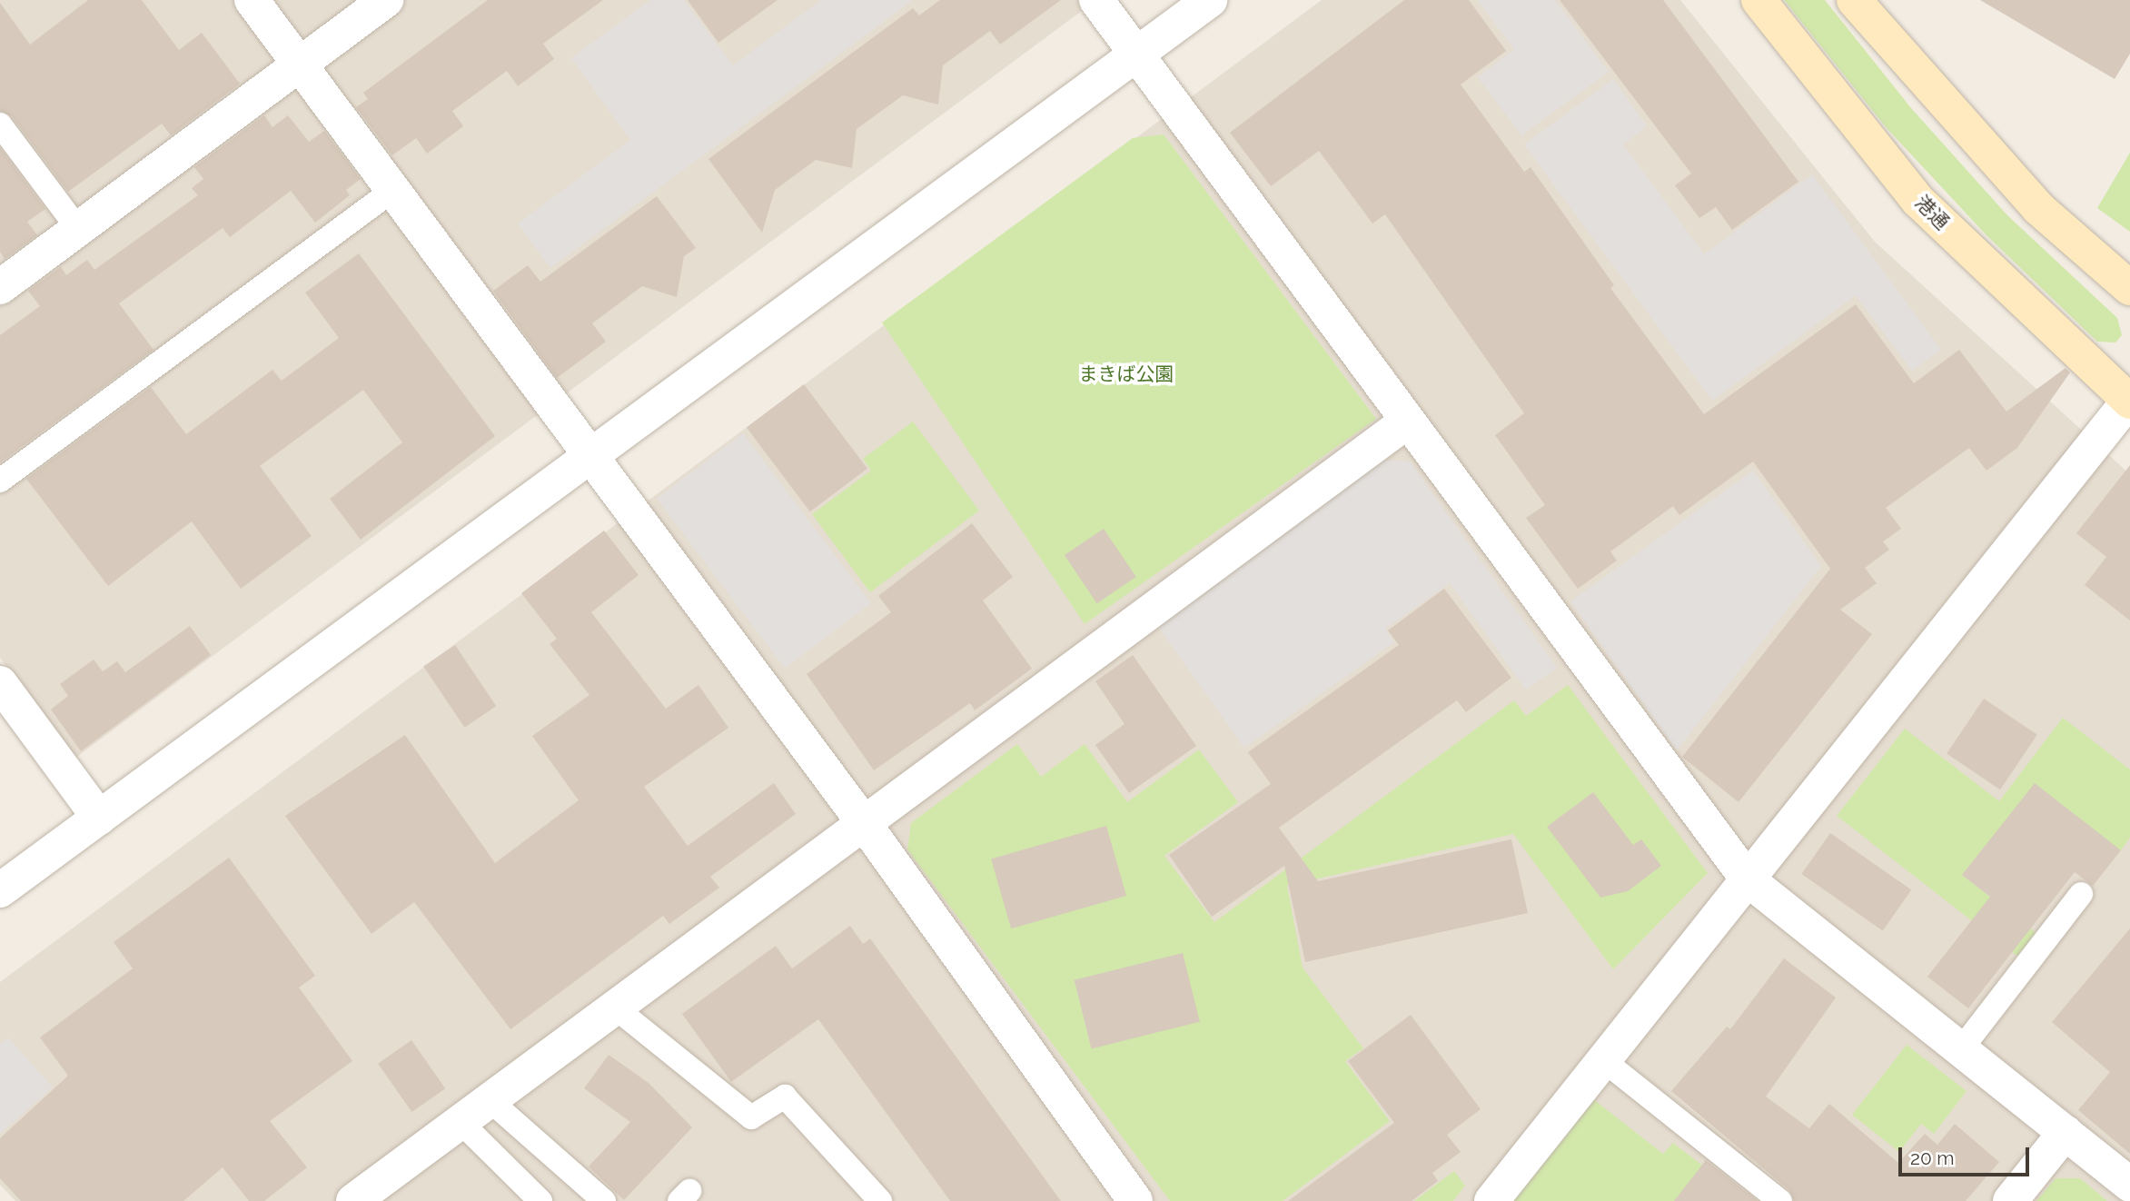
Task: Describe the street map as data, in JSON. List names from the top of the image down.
{
  "streets": {
    "street": ["港通"]
  },
  "parks": ["まきば公園"],
  "scale_bar": "20 m"
}
